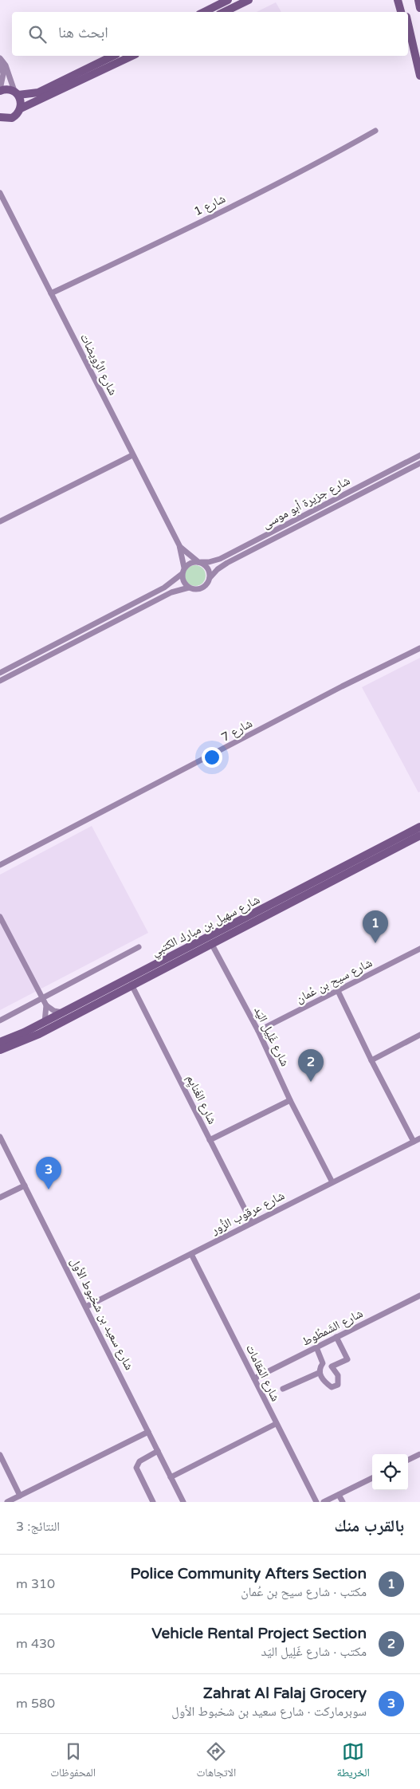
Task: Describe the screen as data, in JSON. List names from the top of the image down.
{
  "streets": {
    "street": [
      "شارع 1",
      "شارع الرُّويضات",
      "شارع جزيرة أبو موسى",
      "شارع 7",
      "شارع سهيل بن مبارك الكتبي",
      "شارع سيح بن عُمان",
      "شارع غَلِيل اليَد",
      "شارع الغَنايِم",
      "شارع عرقوب الزُّور",
      "شارع سعيد بن شخبوط الأول",
      "شارع الشَمطُوط",
      "شارع المَقامات"
    ]
  },
  "crossings": [
    ["شارع 1", "شارع الرُّويضات"],
    ["شارع الرُّويضات", "شارع جزيرة أبو موسى"],
    ["شارع سهيل بن مبارك الكتبي", "شارع غَلِيل اليَد"],
    ["شارع سهيل بن مبارك الكتبي", "شارع الغَنايِم"],
    ["شارع سيح بن عُمان", "شارع غَلِيل اليَد"],
    ["شارع غَلِيل اليَد", "شارع عرقوب الزُّور"],
    ["شارع الغَنايِم", "شارع عرقوب الزُّور"],
    ["شارع عرقوب الزُّور", "شارع سعيد بن شخبوط الأول"],
    ["شارع عرقوب الزُّور", "شارع المَقامات"],
    ["شارع الشَمطُوط", "شارع المَقامات"]
  ],
  "page": {
    "search": "ابحث هنا",
    "pins": ["1", "2", "3"],
    "heading": ["بالقرب منك", "النتائج: 3"],
    "list": [
      {
        "mark": "1",
        "name": "Police Community Afters Section",
        "note": "مكتب · شارع سيح بن عُمان",
        "value": "310 m"
      },
      {
        "mark": "2",
        "name": "Vehicle Rental Project Section",
        "note": "مكتب · شارع غَلِيل اليَد",
        "value": "430 m"
      },
      {
        "mark": "3",
        "name": "Zahrat Al Falaj Grocery",
        "note": "سوبرماركت · شارع سعيد بن شخبوط الأول",
        "value": "580 m"
      }
    ],
    "nav": ["الخريطة", "الاتجاهات", "المحفوظات"]
  }
}
